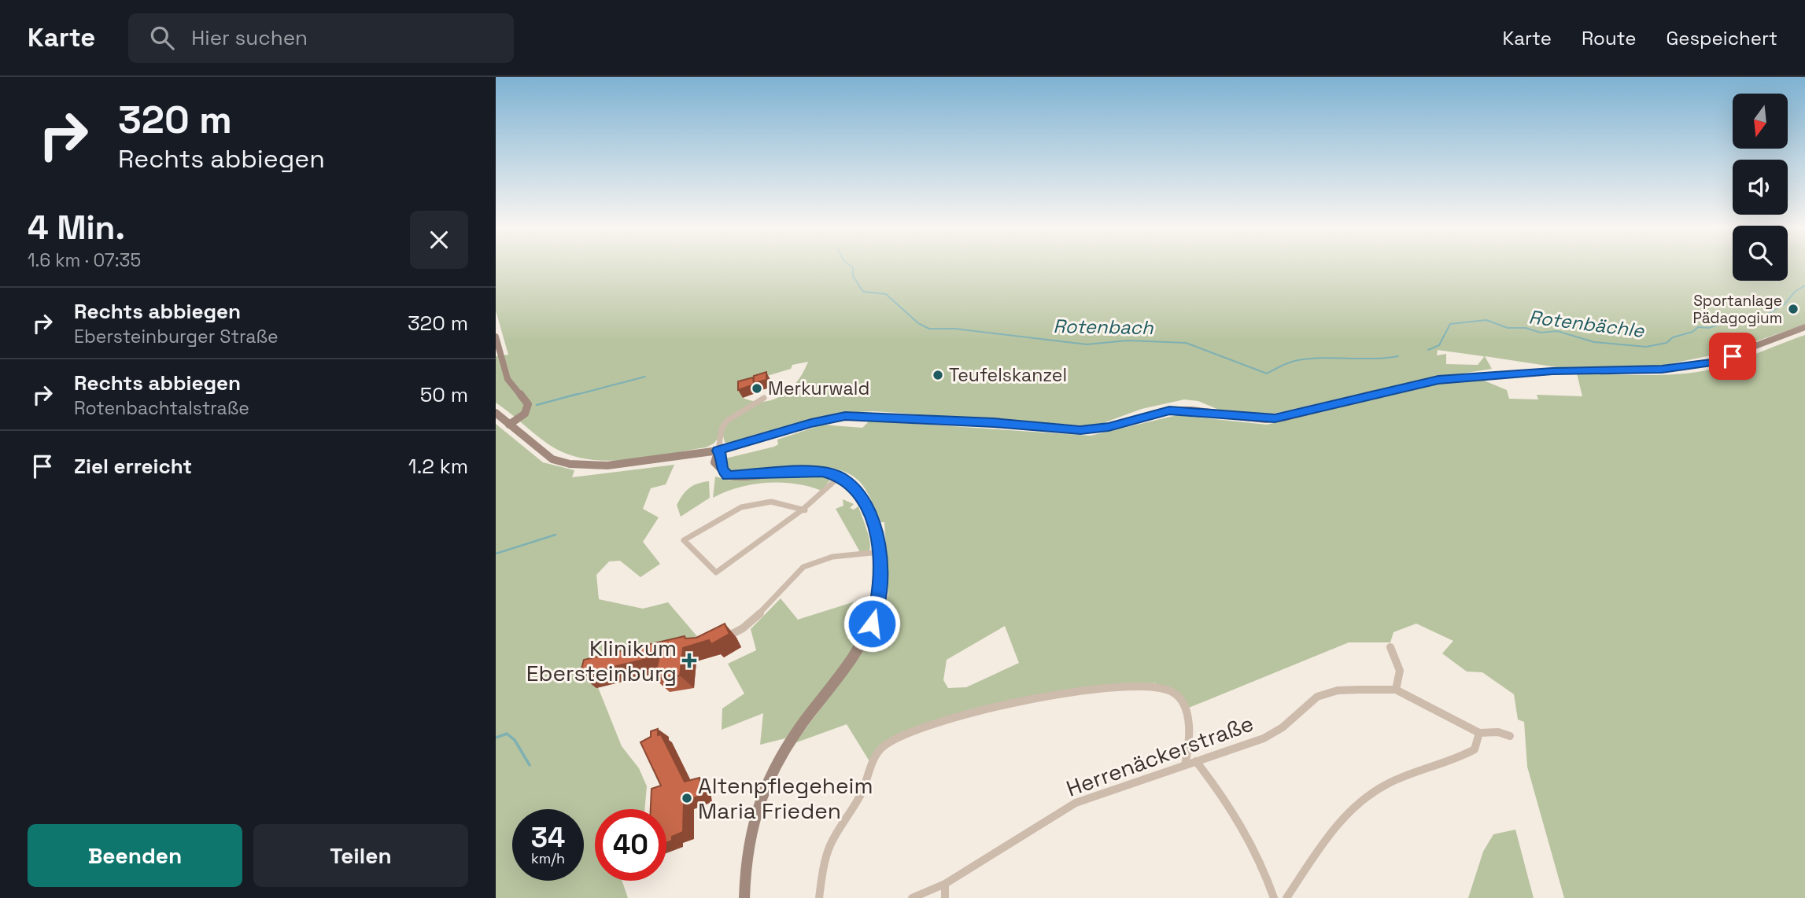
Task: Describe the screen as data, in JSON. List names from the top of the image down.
{
  "streets": {
    "street": ["Herrenäckerstraße"]
  },
  "water": ["Rotenbächle", "Rotenbach"],
  "places": {
    "other": [
      "Sportanlage Pädagogium",
      "Teufelskanzel",
      "Merkurwald",
      "Altenpflegeheim Maria Frieden"
    ],
    "health": ["Klinikum Ebersteinburg"]
  },
  "north": "bottom",
  "page": {
    "header": "Karte",
    "search": "Hier suchen",
    "nav": ["Karte", "Route", "Gespeichert"],
    "turn": ["320 m", "Rechts abbiegen"],
    "heading": ["4 Min.", "1.6 km · 07:35"],
    "list": [
      {
        "name": "Rechts abbiegen",
        "note": "Ebersteinburger Straße",
        "value": "320 m"
      },
      {
        "name": "Rechts abbiegen",
        "note": "Rotenbachtalstraße",
        "value": "50 m"
      },
      {
        "name": "Ziel erreicht",
        "value": "1.2 km"
      }
    ],
    "speed": "34 km/h",
    "limit": "40",
    "buttons": ["Beenden", "Teilen"]
  }
}
